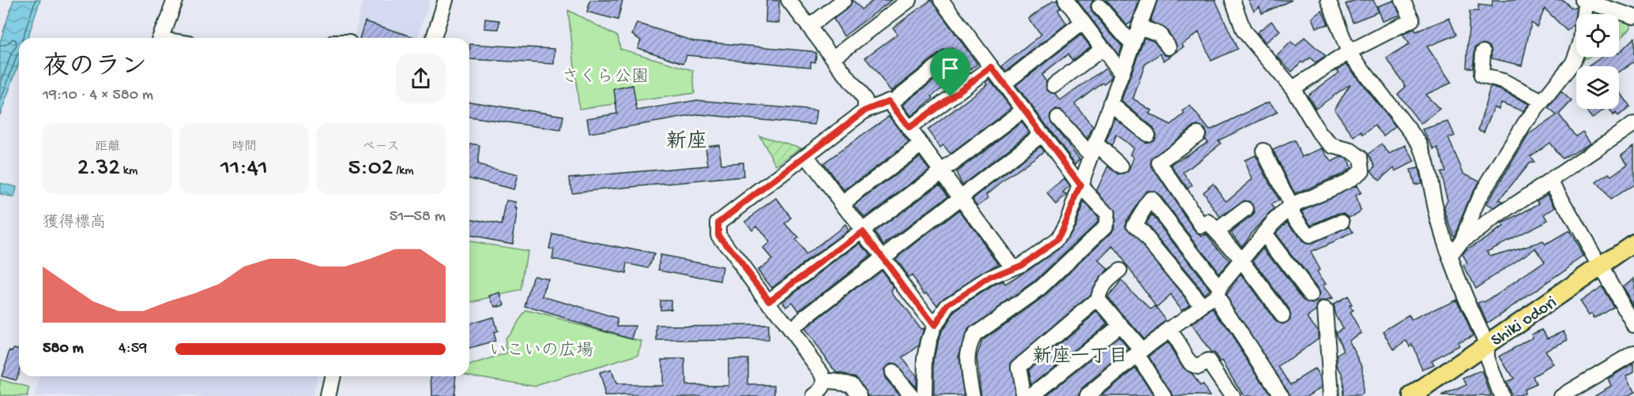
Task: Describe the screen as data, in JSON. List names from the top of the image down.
{
  "streets": {
    "main road": ["Shiki odori"]
  },
  "districts": ["新座", "新座一丁目"],
  "parks": ["さくら公園", "いこいの広場"],
  "page": {
    "heading": ["夜のラン", "19:10 · 4 × 580 m"],
    "stats": [
      ["距離", "2.32 km"],
      ["時間", "11:41"],
      ["ペース", "5:02 /km"]
    ],
    "chart": ["獲得標高", "51–58 m"],
    "list": [
      {
        "name": "580 m",
        "note": "4:59"
      }
    ]
  }
}
